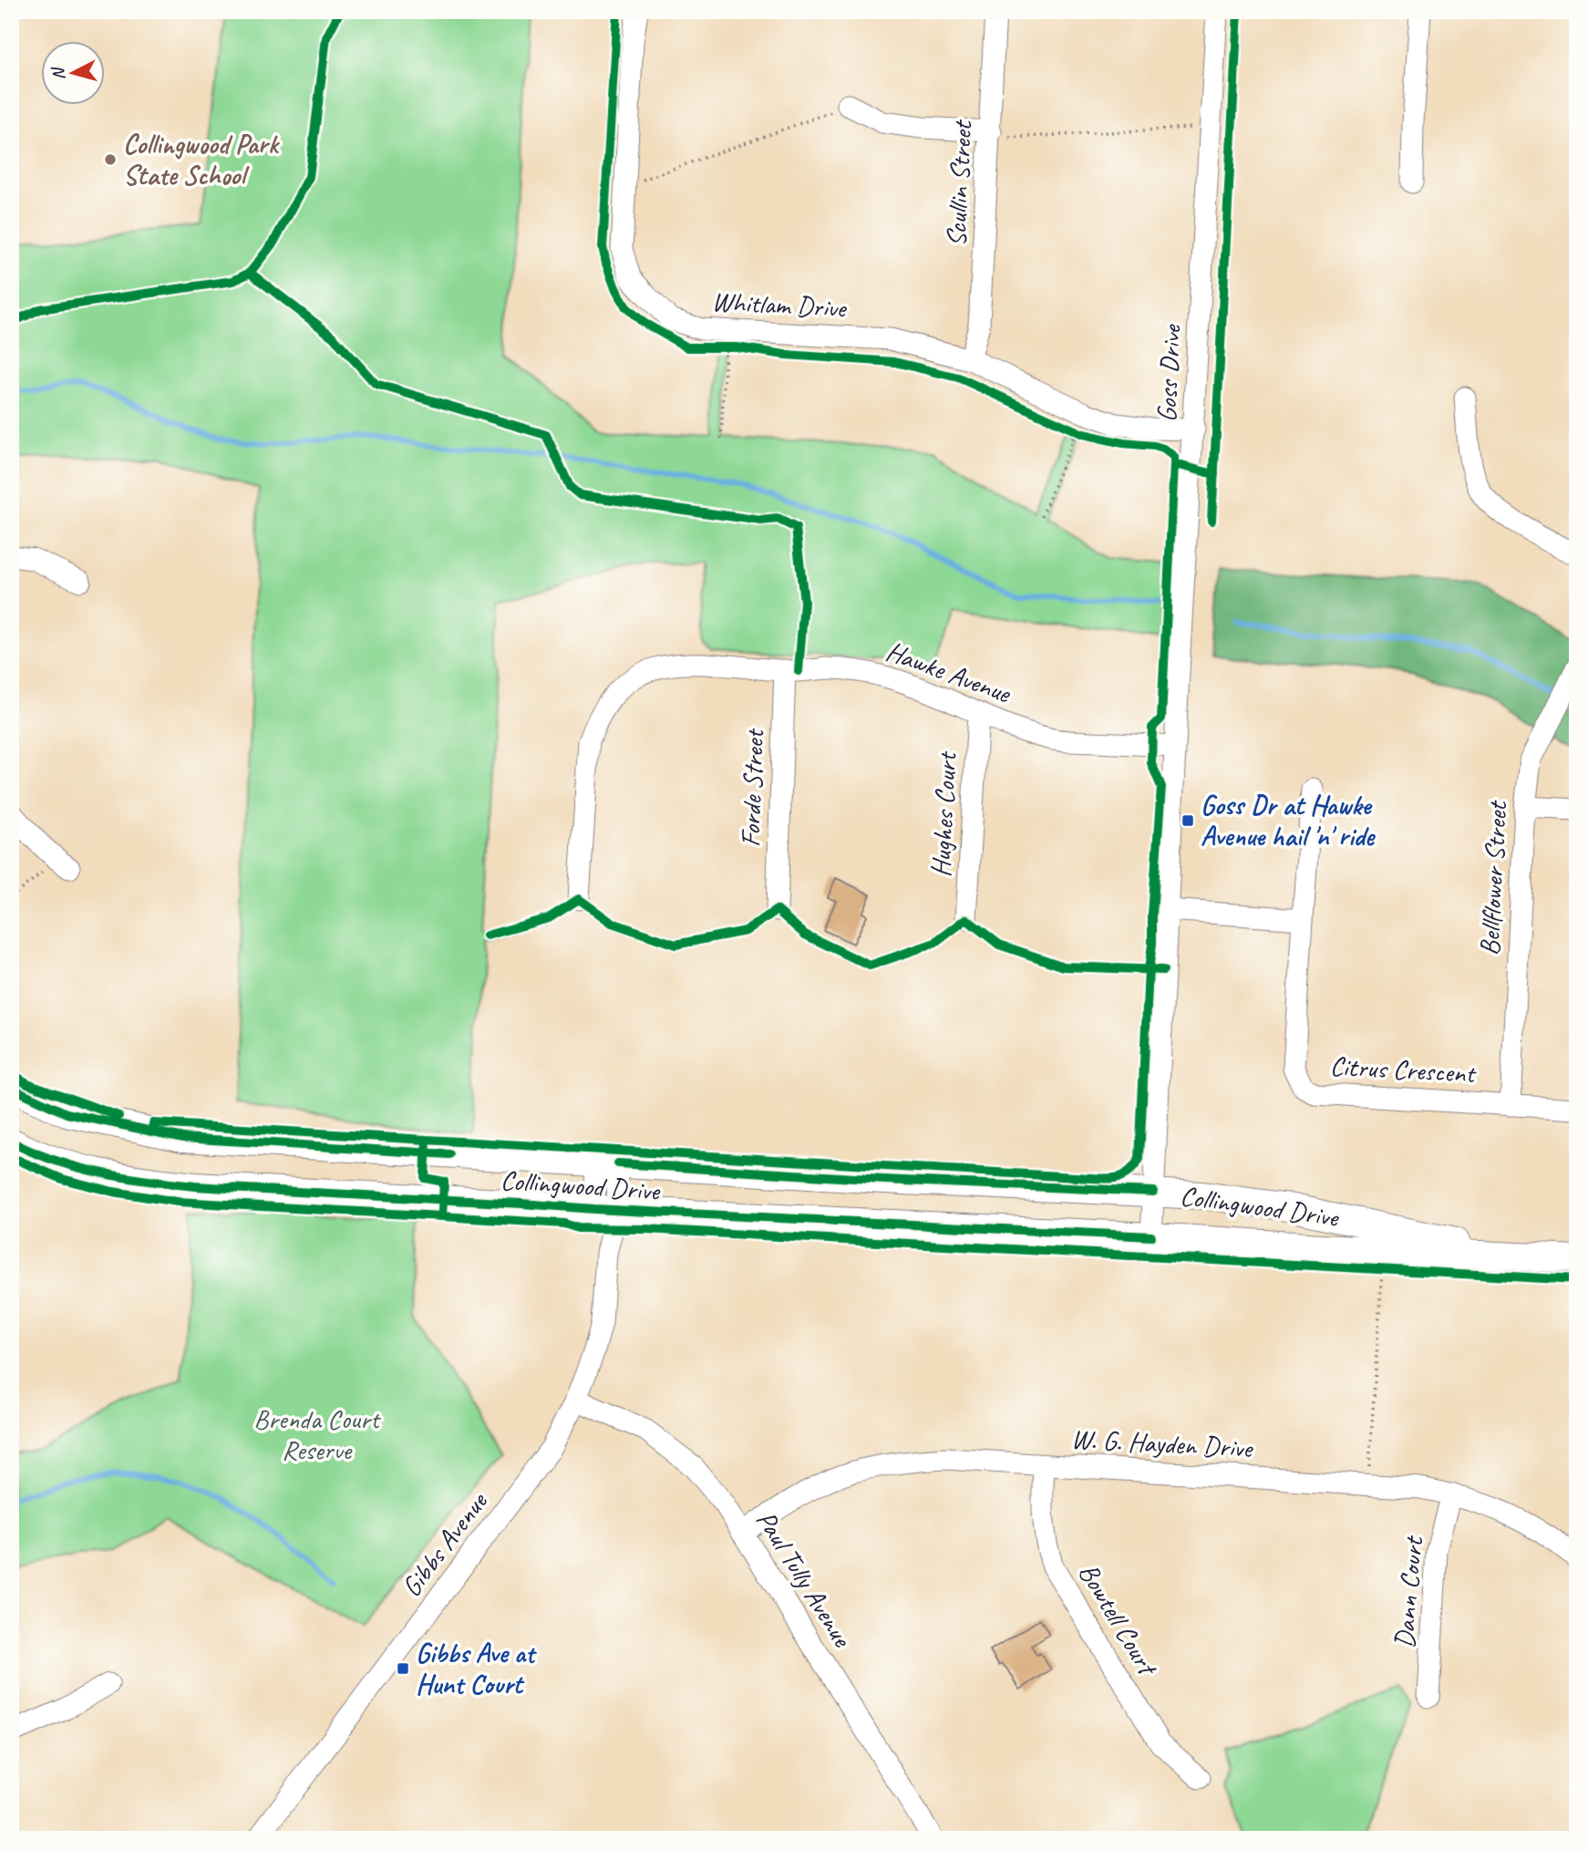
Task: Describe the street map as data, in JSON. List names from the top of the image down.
{
  "streets": {
    "main road": ["Collingwood Drive"],
    "street": [
      "Scullin Street",
      "Whitlam Drive",
      "Goss Drive",
      "Hawke Avenue",
      "Forde Street",
      "Hughes Court",
      "Bellflower Street",
      "Citrus Crescent",
      "W. G. Hayden Drive",
      "Gibbs Avenue",
      "Paul Tully Avenue",
      "Dann Court",
      "Bowtell Court"
    ]
  },
  "crossings": [
    ["Scullin Street", "Whitlam Drive"],
    ["Whitlam Drive", "Goss Drive"],
    ["Goss Drive", "Hawke Avenue"],
    ["Goss Drive", "Collingwood Drive"],
    ["Hawke Avenue", "Forde Street"],
    ["Hawke Avenue", "Hughes Court"],
    ["Bellflower Street", "Citrus Crescent"],
    ["Collingwood Drive", "Gibbs Avenue"],
    ["W. G. Hayden Drive", "Paul Tully Avenue"],
    ["W. G. Hayden Drive", "Dann Court"],
    ["W. G. Hayden Drive", "Bowtell Court"],
    ["Gibbs Avenue", "Paul Tully Avenue"]
  ],
  "parks": ["Brenda Court Reserve"],
  "places": {
    "other": ["Collingwood Park State School"],
    "transit": ["Goss Dr at Hawke Avenue hail 'n' ride", "Gibbs Ave at Hunt Court"]
  },
  "north": "left"
}
